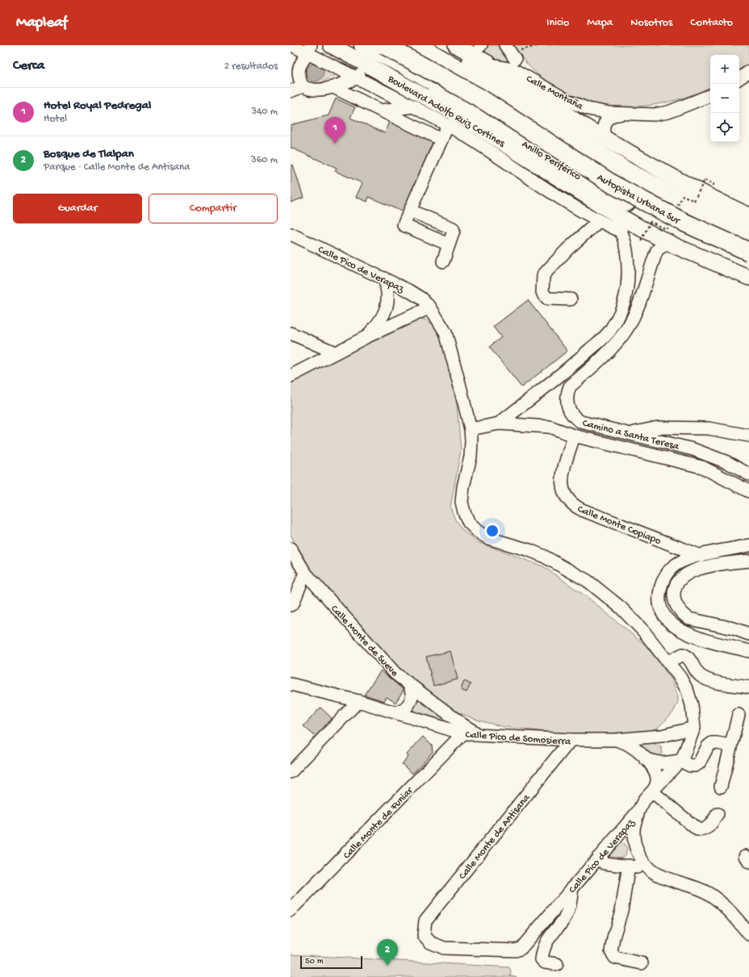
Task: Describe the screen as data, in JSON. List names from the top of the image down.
{
  "streets": {
    "highway": ["Anillo Periférico", "Autopista Urbana Sur"],
    "main road": ["Boulevard Adolfo Ruiz Cortines"],
    "street": [
      "Calle Montaña",
      "Calle Pico de Verapaz",
      "Camino a Santa Teresa",
      "Calle Monte Copiapo",
      "Calle Monte de Sueve",
      "Calle Pico de Somosierra",
      "Calle Monte de Funiar",
      "Calle Monte de Antisana"
    ]
  },
  "crossings": [
    ["Boulevard Adolfo Ruiz Cortines", "Camino a Santa Teresa"],
    ["Calle Pico de Verapaz", "Calle Monte de Antisana"],
    ["Camino a Santa Teresa", "Calle Monte Copiapo"],
    ["Calle Monte de Sueve", "Calle Pico de Somosierra"],
    ["Calle Pico de Somosierra", "Calle Monte de Funiar"],
    ["Calle Pico de Somosierra", "Calle Monte de Antisana"]
  ],
  "scale_bar": "50 m",
  "page": {
    "header": "Mapleaf",
    "nav": [
      "Inicio",
      "Mapa",
      "Nosotros",
      "Contacto"
    ],
    "heading": ["Cerca", "2 resultados"],
    "map_buttons": ["+", "−"],
    "list": [
      {
        "mark": "1",
        "name": "Hotel Royal Pedregal",
        "note": "Hotel",
        "value": "340 m"
      },
      {
        "mark": "2",
        "name": "Bosque de Tlalpan",
        "note": "Parque · Calle Monte de Antisana",
        "value": "360 m"
      }
    ],
    "pins": ["1", "2"],
    "buttons": ["Guardar", "Compartir"],
    "scale": "50 m"
  }
}
